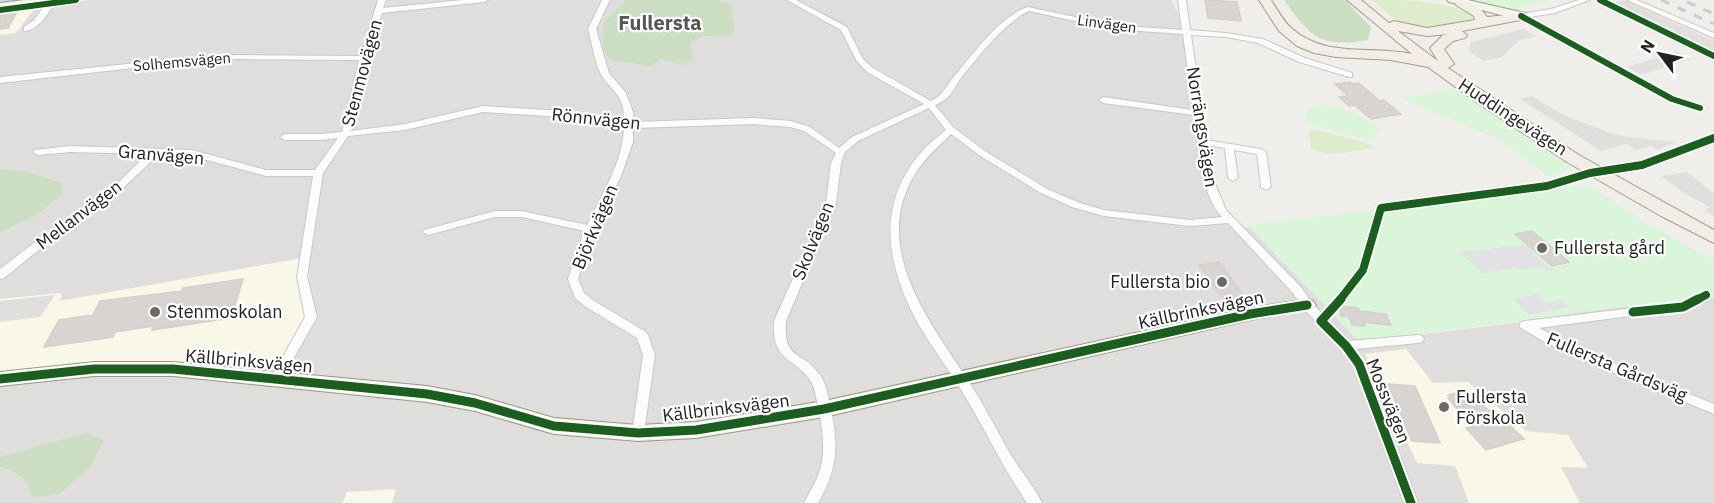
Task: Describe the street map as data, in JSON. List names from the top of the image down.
{
  "streets": {
    "main road": ["Huddingevägen"],
    "street": [
      "Linvägen",
      "Solhemsvägen",
      "Stenmovägen",
      "Rönnvägen",
      "Norrängsvägen",
      "Granvägen",
      "Mellanvägen",
      "Björkvägen",
      "Skolvägen",
      "Källbrinksvägen",
      "Fullersta Gårdsväg",
      "Mossvägen"
    ]
  },
  "crossings": [
    ["Linvägen", "Norrängsvägen"],
    ["Solhemsvägen", "Stenmovägen"],
    ["Stenmovägen", "Rönnvägen"],
    ["Stenmovägen", "Granvägen"],
    ["Stenmovägen", "Källbrinksvägen"],
    ["Rönnvägen", "Björkvägen"],
    ["Rönnvägen", "Skolvägen"],
    ["Norrängsvägen", "Källbrinksvägen"],
    ["Norrängsvägen", "Mossvägen"],
    ["Granvägen", "Mellanvägen"],
    ["Björkvägen", "Källbrinksvägen"],
    ["Skolvägen", "Källbrinksvägen"]
  ],
  "districts": ["Fullersta"],
  "places": [
    "Fullersta gård",
    "Fullersta bio",
    "Stenmoskolan",
    "Fullersta Förskola"
  ],
  "north": "top left"
}
